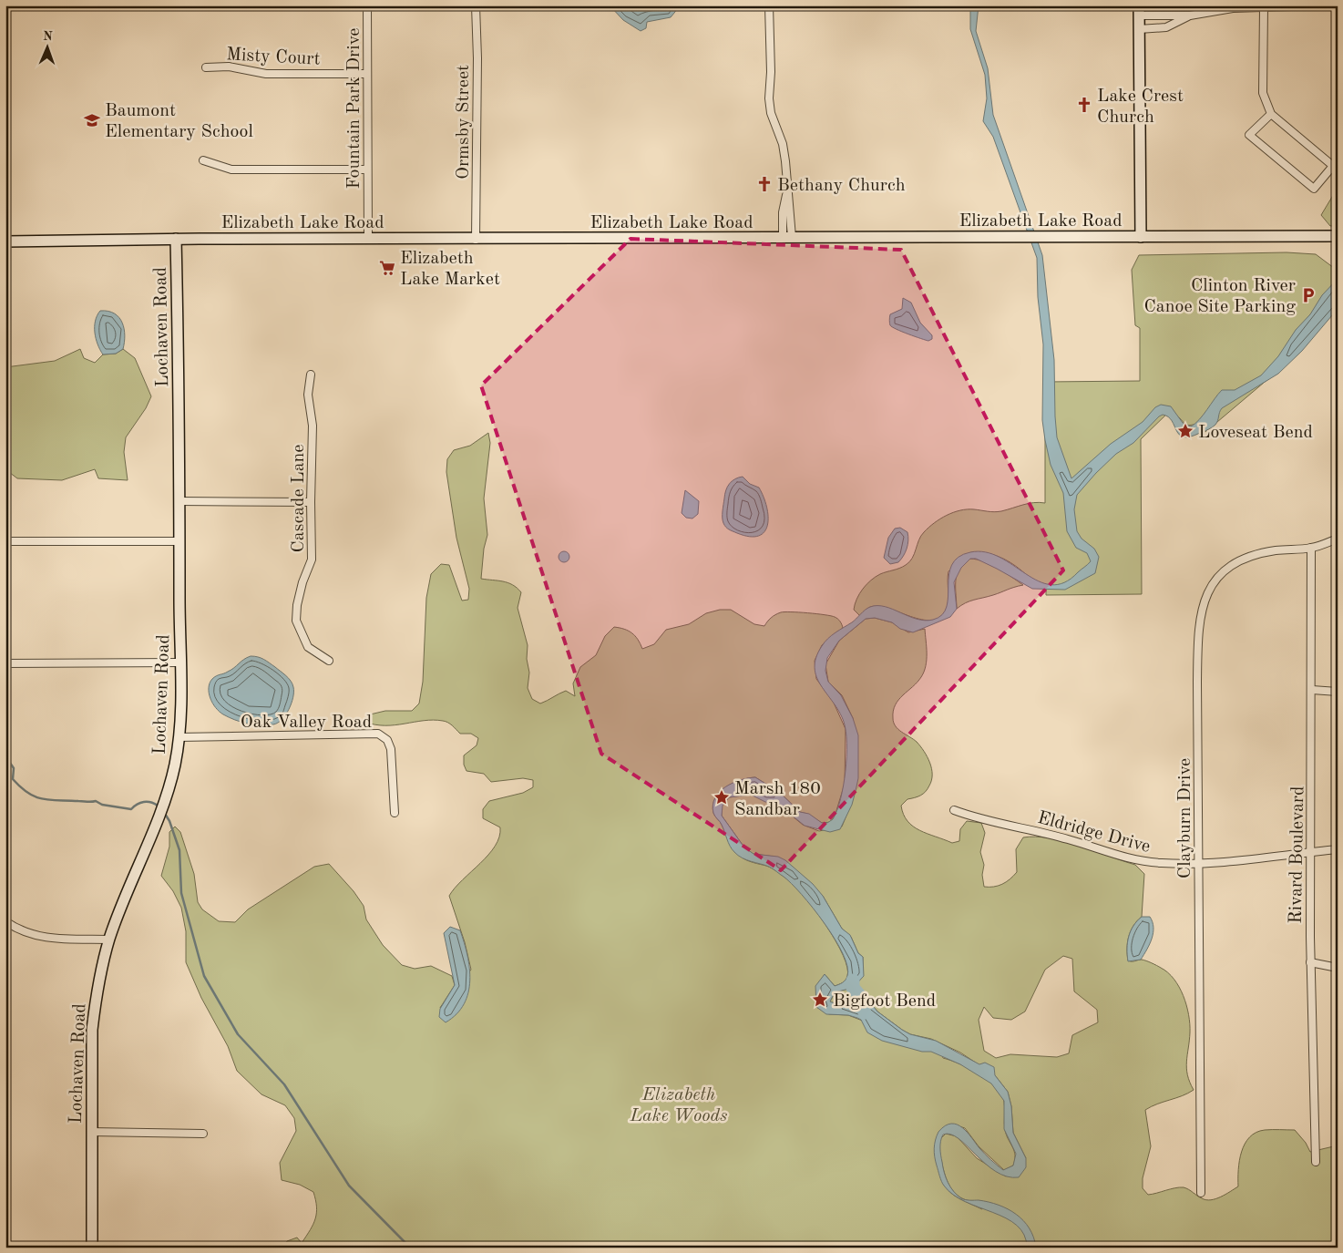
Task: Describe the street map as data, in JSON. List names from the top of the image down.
{
  "streets": {
    "street": [
      "Misty Court",
      "Fountain Park Drive",
      "Ormsby Street",
      "Elizabeth Lake Road",
      "Lochaven Road",
      "Cascade Lane",
      "Oak Valley Road",
      "Clayburn Drive",
      "Eldridge Drive",
      "Rivard Boulevard"
    ]
  },
  "crossings": [
    ["Misty Court", "Fountain Park Drive"],
    ["Fountain Park Drive", "Elizabeth Lake Road"],
    ["Ormsby Street", "Elizabeth Lake Road"],
    ["Elizabeth Lake Road", "Lochaven Road"],
    ["Lochaven Road", "Oak Valley Road"],
    ["Clayburn Drive", "Eldridge Drive"],
    ["Clayburn Drive", "Rivard Boulevard"],
    ["Eldridge Drive", "Rivard Boulevard"]
  ],
  "parks": ["Elizabeth Lake Woods"],
  "places": {
    "church": ["Lake Crest Church", "Bethany Church"],
    "school or university": ["Baumont Elementary School"],
    "supermarket": ["Elizabeth Lake Market"],
    "parking": ["Clinton River Canoe Site Parking"],
    "place": ["Loveseat Bend", "Marsh 180 Sandbar", "Bigfoot Bend"]
  },
  "north": "top"
}
